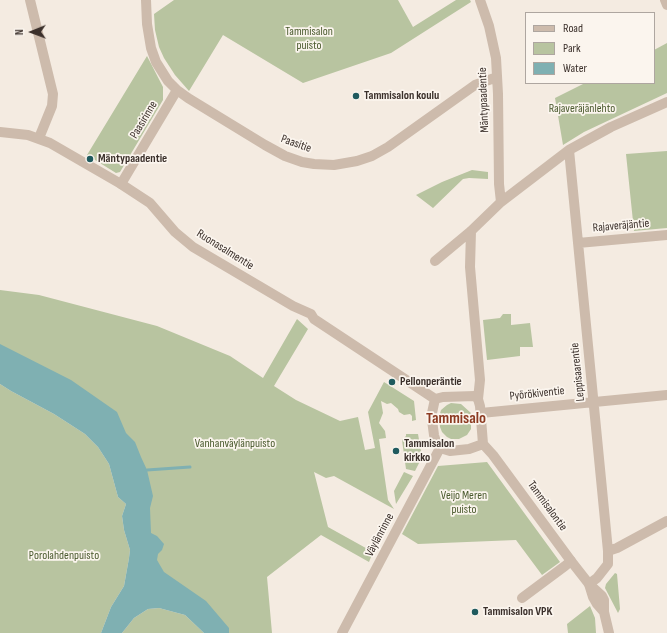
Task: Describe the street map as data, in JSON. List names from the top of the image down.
{
  "streets": {
    "street": [
      "Mäntypaadentie",
      "Paasirinne",
      "Paasitie",
      "Rajaveräjäntie",
      "Ruonasalmentie",
      "Leppisaarentie",
      "Pyörökiventie",
      "Tammisalontie",
      "Väylänrinne"
    ]
  },
  "crossings": [
    ["Mäntypaadentie", "Paasitie"],
    ["Paasirinne", "Paasitie"],
    ["Paasirinne", "Ruonasalmentie"],
    ["Rajaveräjäntie", "Leppisaarentie"],
    ["Ruonasalmentie", "Pyörökiventie"],
    ["Ruonasalmentie", "Tammisalontie"],
    ["Ruonasalmentie", "Väylänrinne"],
    ["Leppisaarentie", "Pyörökiventie"],
    ["Leppisaarentie", "Tammisalontie"],
    ["Pyörökiventie", "Tammisalontie"],
    ["Pyörökiventie", "Väylänrinne"],
    ["Tammisalontie", "Väylänrinne"]
  ],
  "districts": ["Tammisalo"],
  "parks": [
    "Tammisalon puisto",
    "Rajaveräjänlehto",
    "Vanhanväylänpuisto",
    "Veijo Meren puisto",
    "Porolahdenpuisto"
  ],
  "places": [
    "Tammisalon koulu",
    "Mäntypaadentie",
    "Pellonperäntie",
    "Tammisalon kirkko",
    "Tammisalon VPK"
  ],
  "legend": ["Road", "Park", "Water"],
  "north": "left"
}
